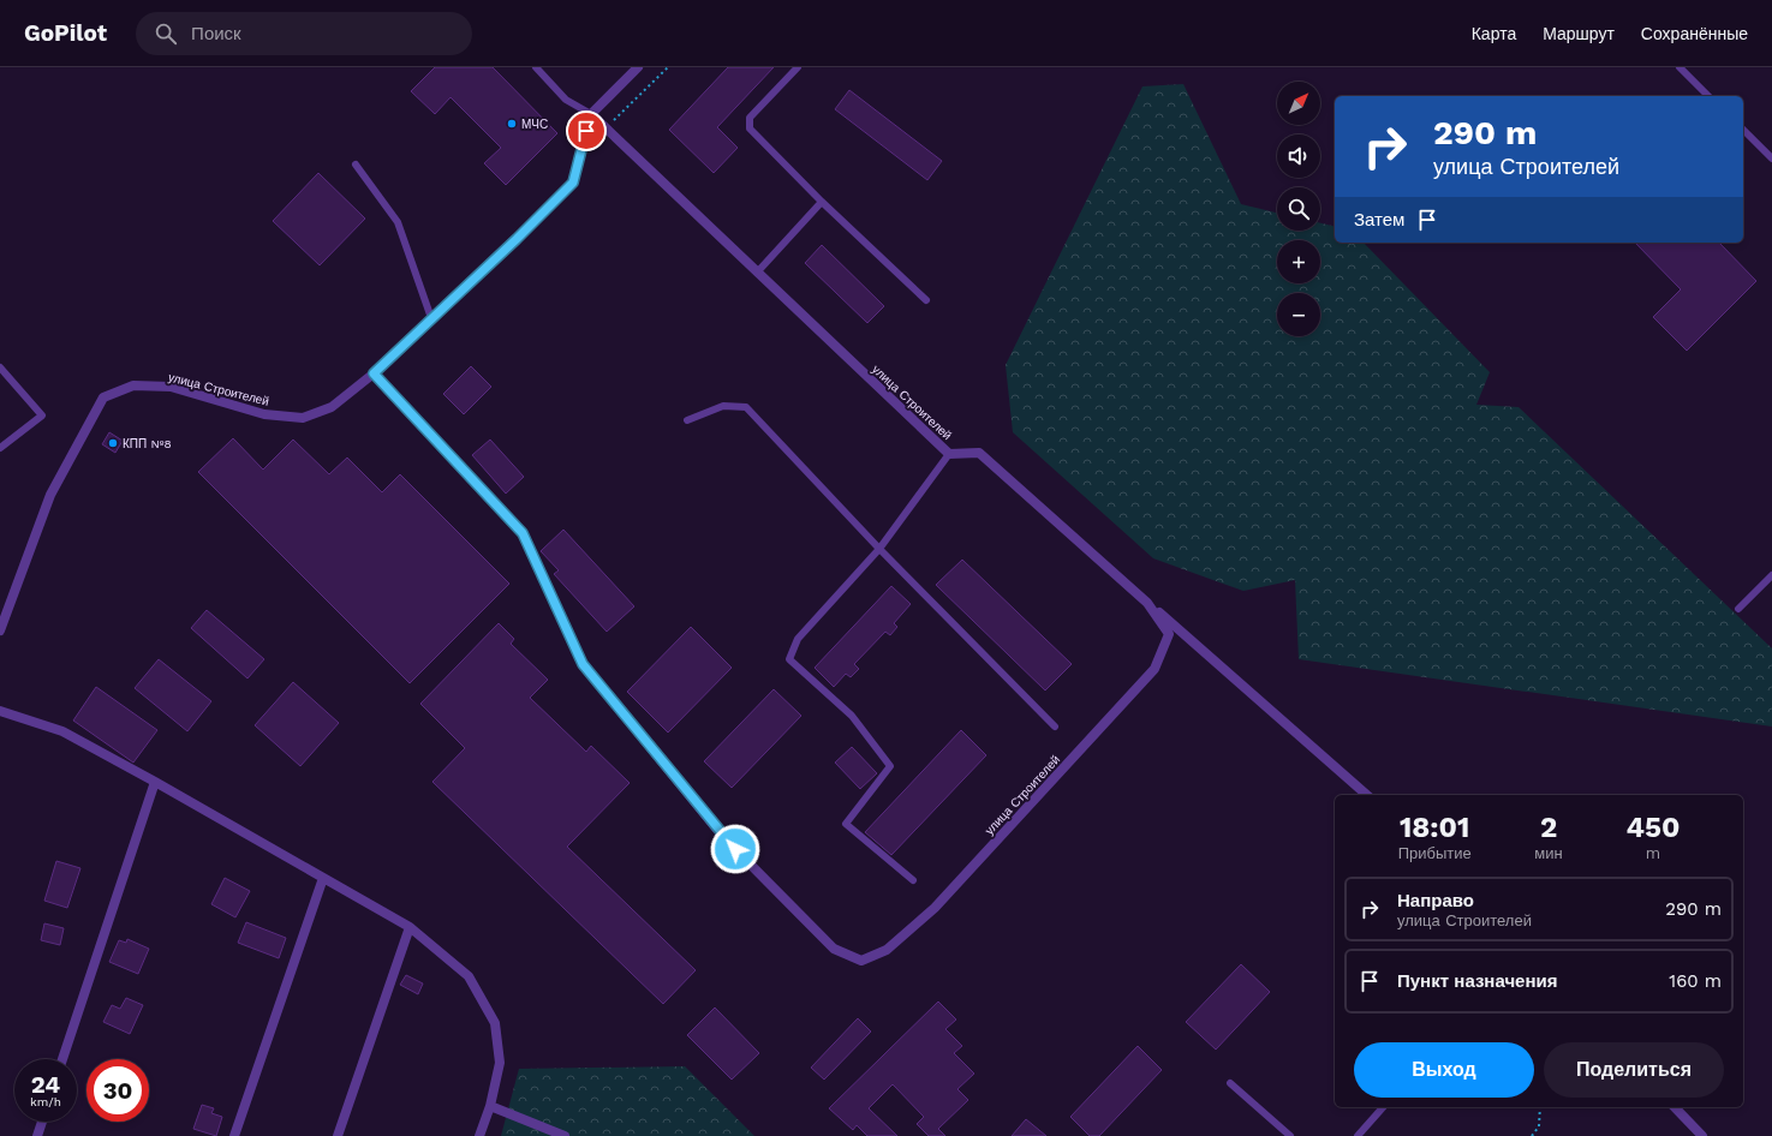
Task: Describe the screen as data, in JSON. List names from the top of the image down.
{
  "streets": {
    "street": ["улица Строителей"]
  },
  "places": ["МЧС", "КПП №8"],
  "north": "top right",
  "page": {
    "header": "GoPilot",
    "search": "Поиск",
    "nav": ["Карта", "Маршрут", "Сохранённые"],
    "map_buttons": ["+", "−"],
    "turn": ["290 m", "улица Строителей"],
    "then": "Затем",
    "eta": [
      "18:01",
      "Прибытие",
      "2",
      "мин",
      "450",
      "m"
    ],
    "list": [
      {
        "name": "Направо",
        "note": "улица Строителей",
        "value": "290 m"
      },
      {
        "name": "Пункт назначения",
        "value": "160 m"
      }
    ],
    "buttons": ["Выход", "Поделиться"],
    "speed": "24 km/h",
    "limit": "30"
  }
}
